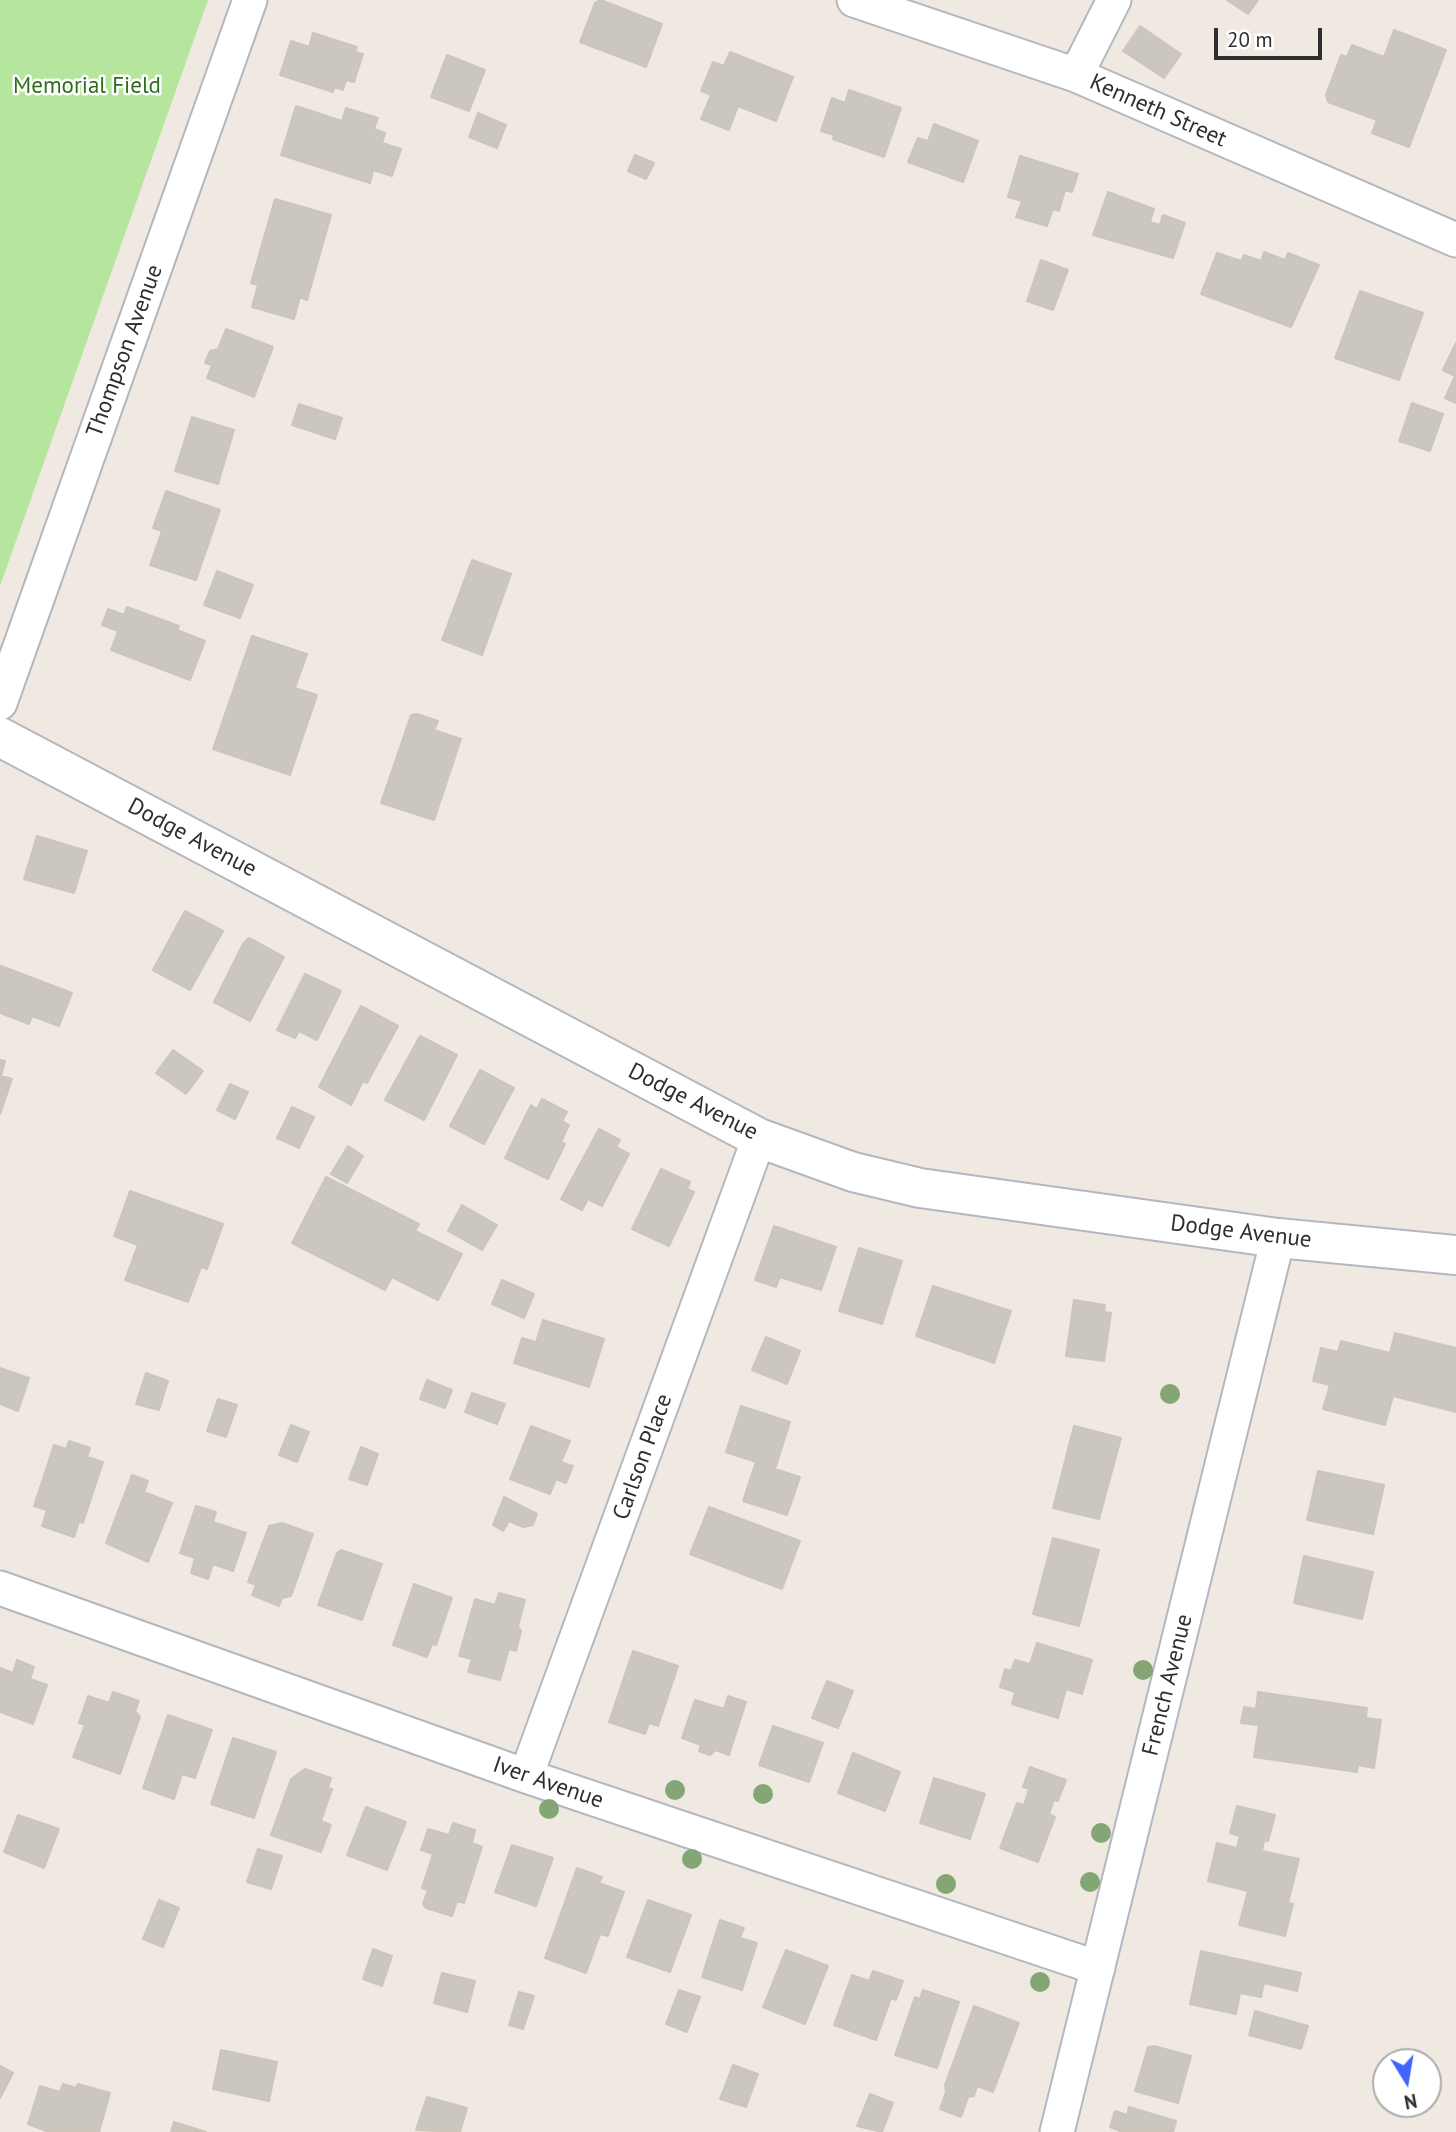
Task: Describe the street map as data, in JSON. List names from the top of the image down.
{
  "streets": {
    "main road": ["Dodge Avenue"],
    "street": [
      "Kenneth Street",
      "Thompson Avenue",
      "Carlson Place",
      "French Avenue",
      "Iver Avenue"
    ]
  },
  "crossings": [
    ["Dodge Avenue", "Carlson Place"],
    ["Dodge Avenue", "French Avenue"],
    ["Carlson Place", "Iver Avenue"],
    ["French Avenue", "Iver Avenue"]
  ],
  "parks": ["Memorial Field"],
  "scale_bar": "20 m",
  "north": "bottom"
}
